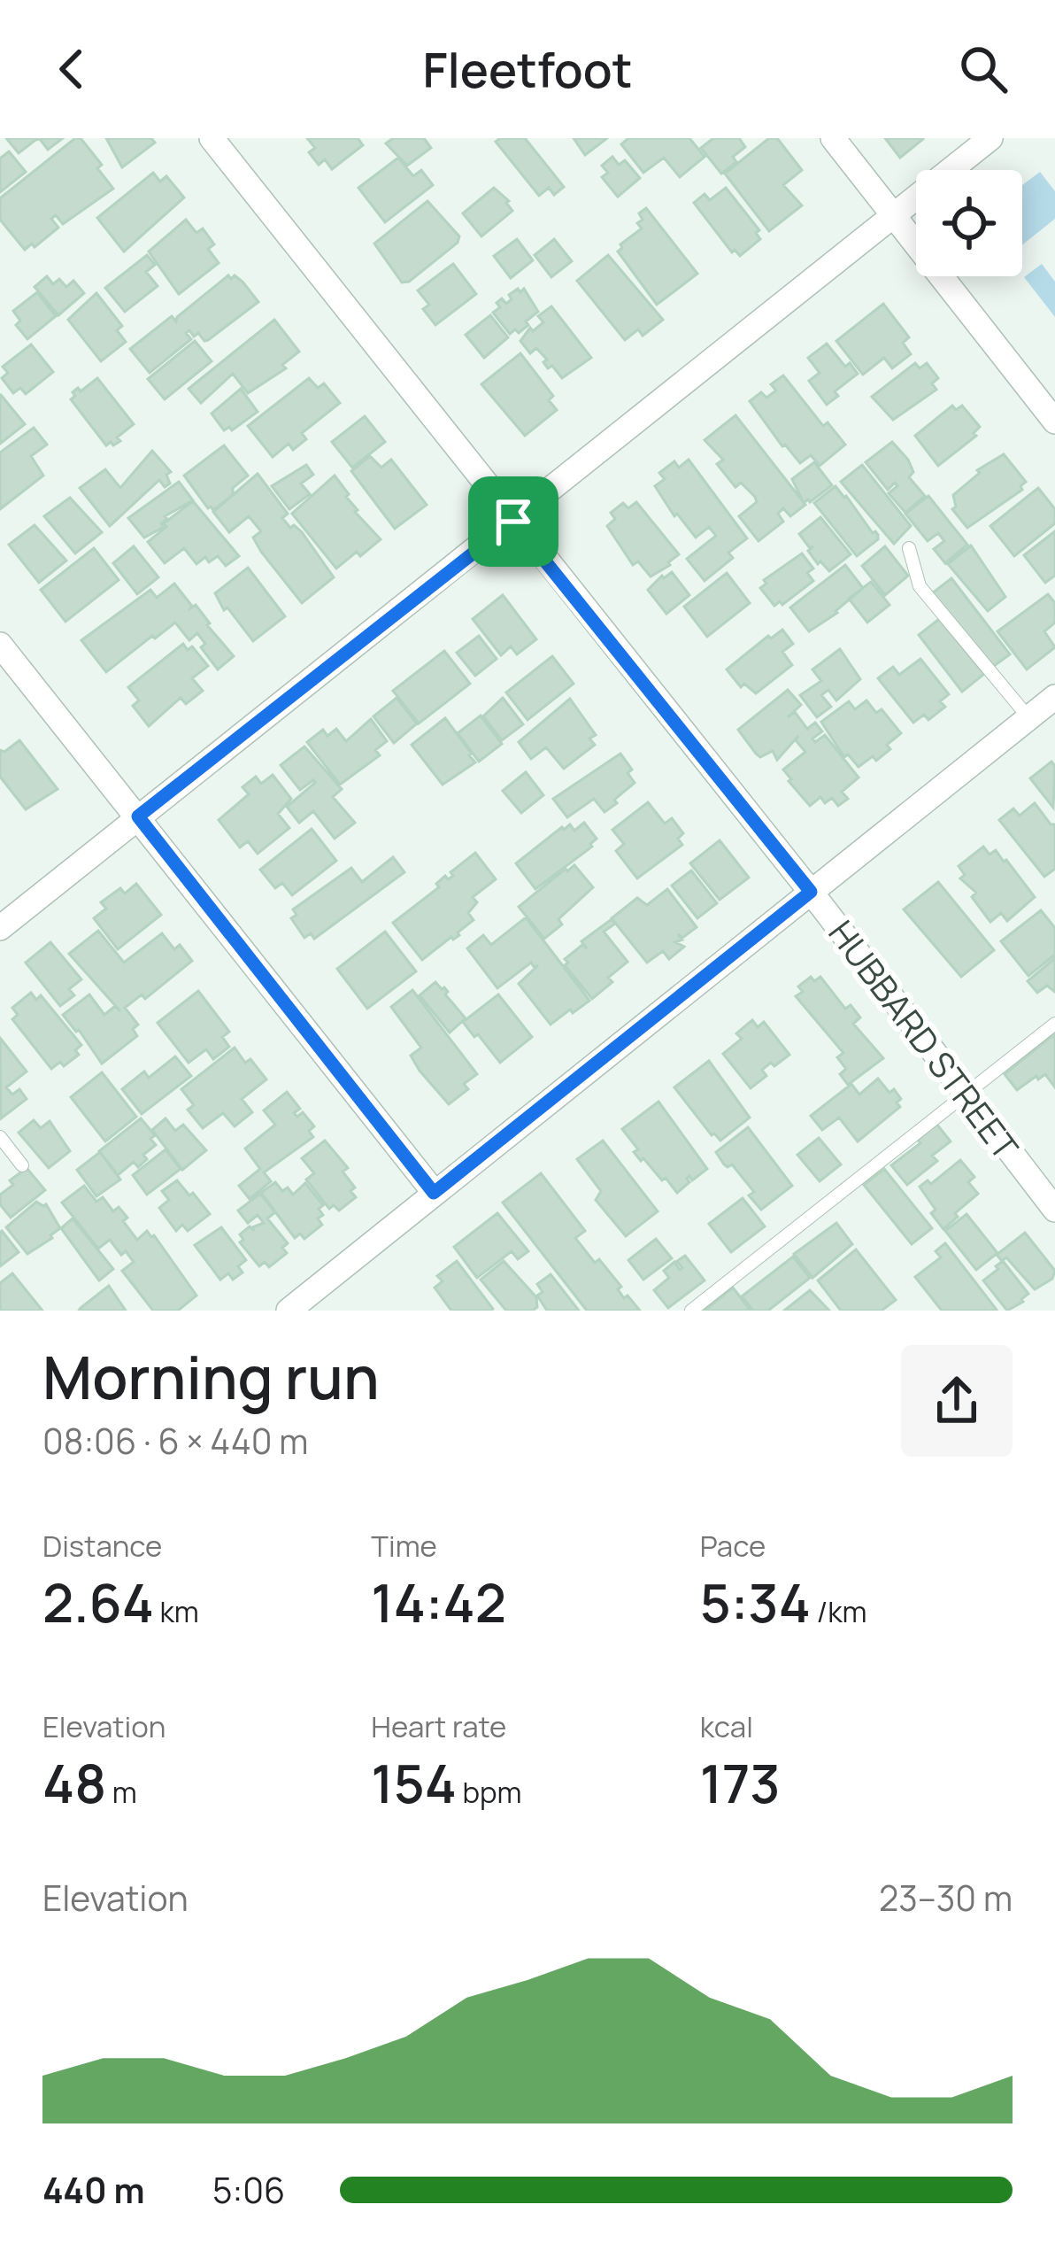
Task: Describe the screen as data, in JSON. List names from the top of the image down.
{
  "streets": {
    "street": ["HUBBARD STREET"]
  },
  "page": {
    "header": "Fleetfoot",
    "heading": ["Morning run", "08:06 · 6 × 440 m"],
    "stats": [
      ["Distance", "2.64 km"],
      ["Time", "14:42"],
      ["Pace", "5:34 /km"],
      ["Elevation", "48 m"],
      ["Heart rate", "154 bpm"],
      ["kcal", "173"]
    ],
    "chart": ["Elevation", "23–30 m"],
    "list": [
      {
        "name": "440 m",
        "note": "5:06"
      }
    ]
  }
}
